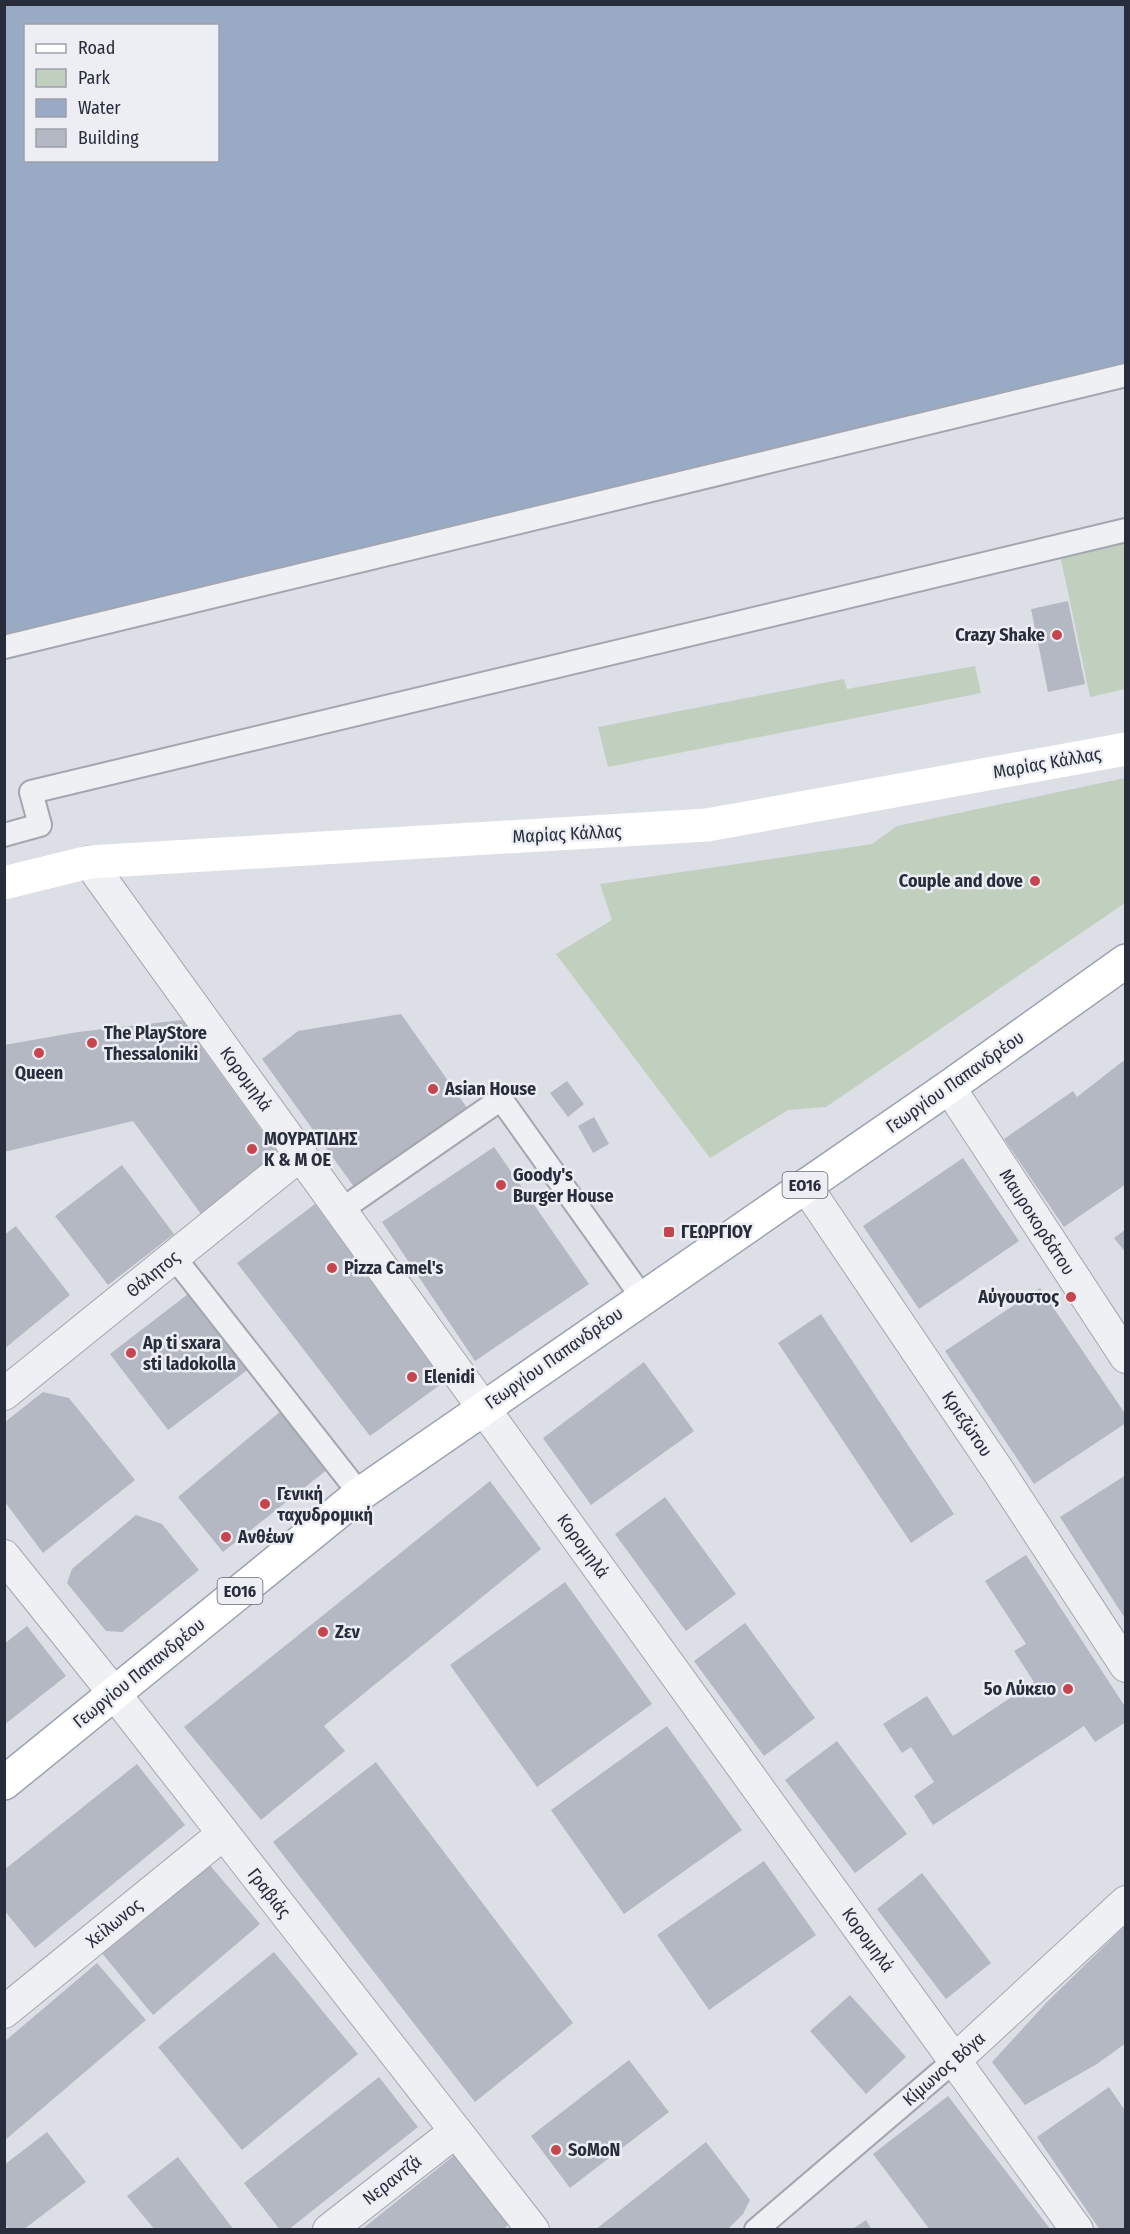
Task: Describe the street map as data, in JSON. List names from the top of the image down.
{
  "streets": {
    "main road": ["Μαρίας Κάλλας", "Γεωργίου Παπανδρέου", "ΕΟ16"],
    "street": [
      "Κορομηλά",
      "Μαυροκορδάτου",
      "Θάλητος",
      "Κριεζώτου",
      "Γραβιάς",
      "Χείλωνος",
      "Κίμωνος Βόγα",
      "Νεραντζά"
    ]
  },
  "crossings": [
    ["Μαρίας Κάλλας", "Κορομηλά"],
    ["Κορομηλά", "Γεωργίου Παπανδρέου"],
    ["Κορομηλά", "Θάλητος"],
    ["Κορομηλά", "Κίμωνος Βόγα"],
    ["Γεωργίου Παπανδρέου", "Μαυροκορδάτου"],
    ["Γεωργίου Παπανδρέου", "Κριεζώτου"],
    ["Γεωργίου Παπανδρέου", "Γραβιάς"],
    ["Γραβιάς", "Χείλωνος"],
    ["Γραβιάς", "Νεραντζά"]
  ],
  "places": {
    "other": [
      "Crazy Shake",
      "Couple and dove",
      "The PlayStore Thessaloniki",
      "Queen",
      "Asian House",
      "ΜΟΥΡΑΤΙΔΗΣ Κ & Μ ΟΕ",
      "Goody's Burger House",
      "Pizza Camel's",
      "Αύγουστος",
      "Ap ti sxara sti ladokolla",
      "Elenidi",
      "Γενική ταχυδρομική",
      "Ανθέων",
      "Ζεν",
      "5ο Λύκειο",
      "SoMoN"
    ],
    "transit": ["ΓΕΩΡΓΙΟΥ"]
  },
  "legend": [
    "Road",
    "Park",
    "Water",
    "Building"
  ]
}
